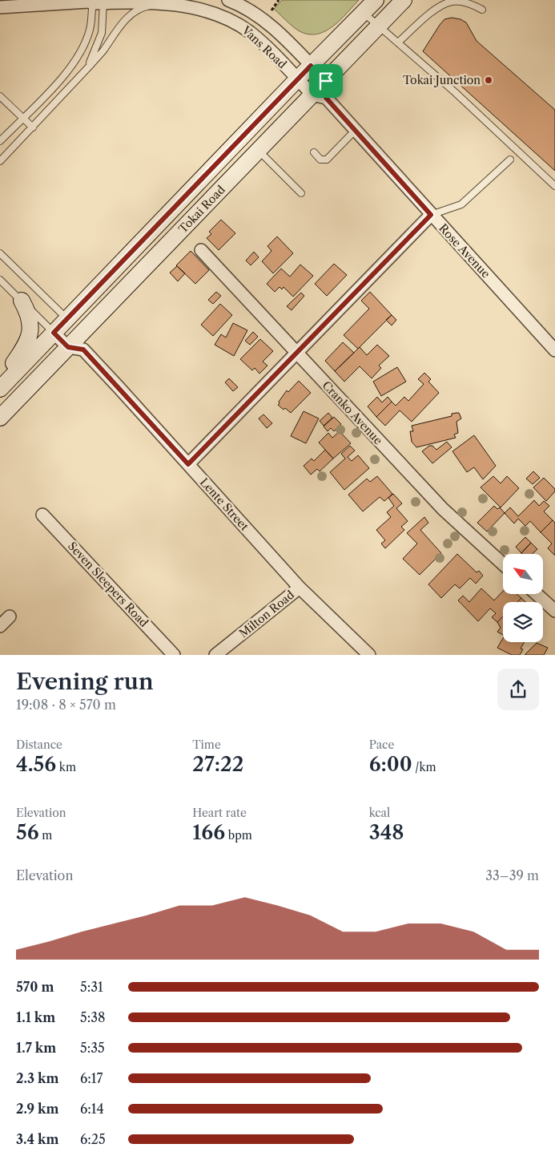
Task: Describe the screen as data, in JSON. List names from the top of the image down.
{
  "streets": {
    "main road": ["Tokai Road"],
    "street": [
      "Vans Road",
      "Rose Avenue",
      "Cranko Avenue",
      "Lente Street",
      "Seven Sleepers Road",
      "Milton Road"
    ]
  },
  "crossings": [
    ["Vans Road", "Tokai Road"],
    ["Vans Road", "Rose Avenue"],
    ["Tokai Road", "Rose Avenue"],
    ["Tokai Road", "Lente Street"],
    ["Lente Street", "Milton Road"]
  ],
  "places": ["Tokai Junction"],
  "north": "top left",
  "page": {
    "heading": ["Evening run", "19:08 · 8 × 570 m"],
    "stats": [
      ["Distance", "4.56 km"],
      ["Time", "27:22"],
      ["Pace", "6:00 /km"],
      ["Elevation", "56 m"],
      ["Heart rate", "166 bpm"],
      ["kcal", "348"]
    ],
    "chart": ["Elevation", "33–39 m"],
    "list": [
      {
        "name": "570 m",
        "note": "5:31"
      },
      {
        "name": "1.1 km",
        "note": "5:38"
      },
      {
        "name": "1.7 km",
        "note": "5:35"
      },
      {
        "name": "2.3 km",
        "note": "6:17"
      },
      {
        "name": "2.9 km",
        "note": "6:14"
      },
      {
        "name": "3.4 km",
        "note": "6:25"
      }
    ]
  }
}
